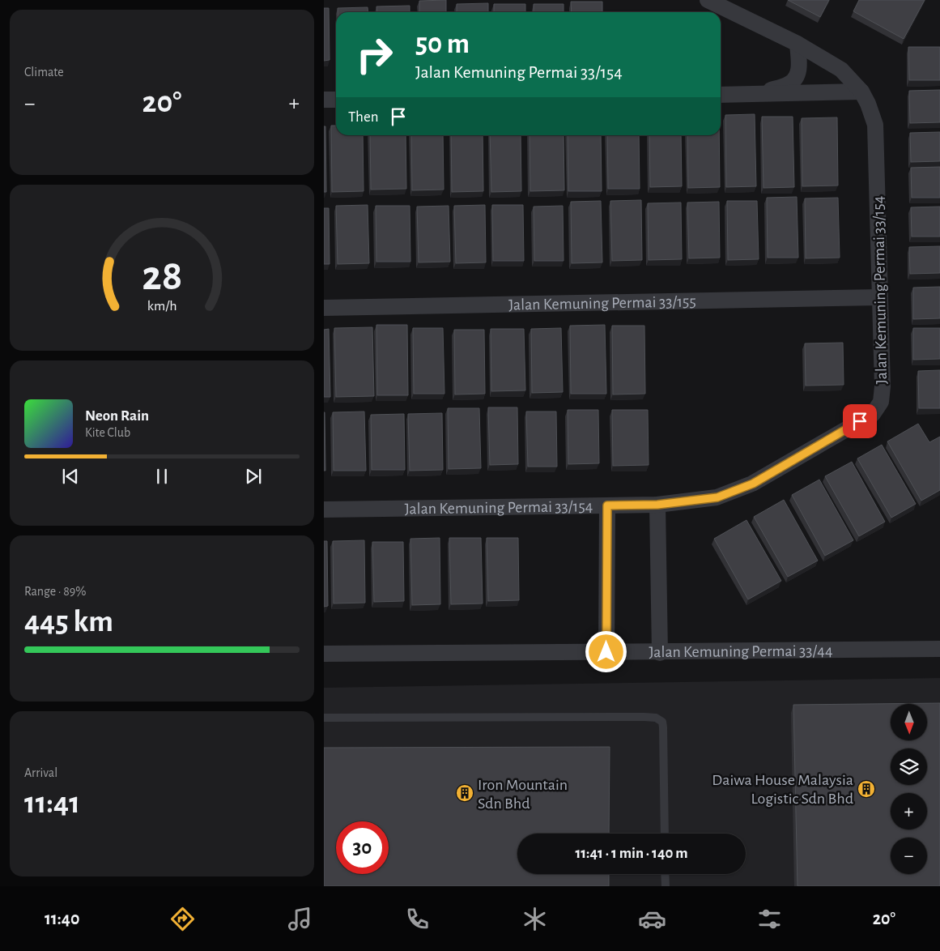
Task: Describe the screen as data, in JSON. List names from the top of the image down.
{
  "streets": {
    "street": ["Jalan Kemuning Permai 33/154", "Jalan Kemuning Permai 33/155", "Jalan Kemuning Permai 33/44"]
  },
  "crossings": [
    ["Jalan Kemuning Permai 33/154", "Jalan Kemuning Permai 33/155"]
  ],
  "places": {
    "building": ["Daiwa House Malaysia Logistic Sdn Bhd", "Iron Mountain Sdn Bhd"]
  },
  "north": "bottom",
  "page": {
    "tile": [
      "Climate",
      ["Range · 89%", "445 km"],
      ["Arrival", "11:41"]
    ],
    "turn": ["50 m", "Jalan Kemuning Permai 33/154"],
    "heat": ["−", "20°", "+"],
    "then": "Then",
    "song": ["Neon Rain", "Kite Club"],
    "map_buttons": ["+", "−"],
    "limit": "30",
    "trip": "11:41 · 1 min · 140 m",
    "tabs": ["11:40", "20°"],
    "gauge": ["28", "km/h"]
  }
}
